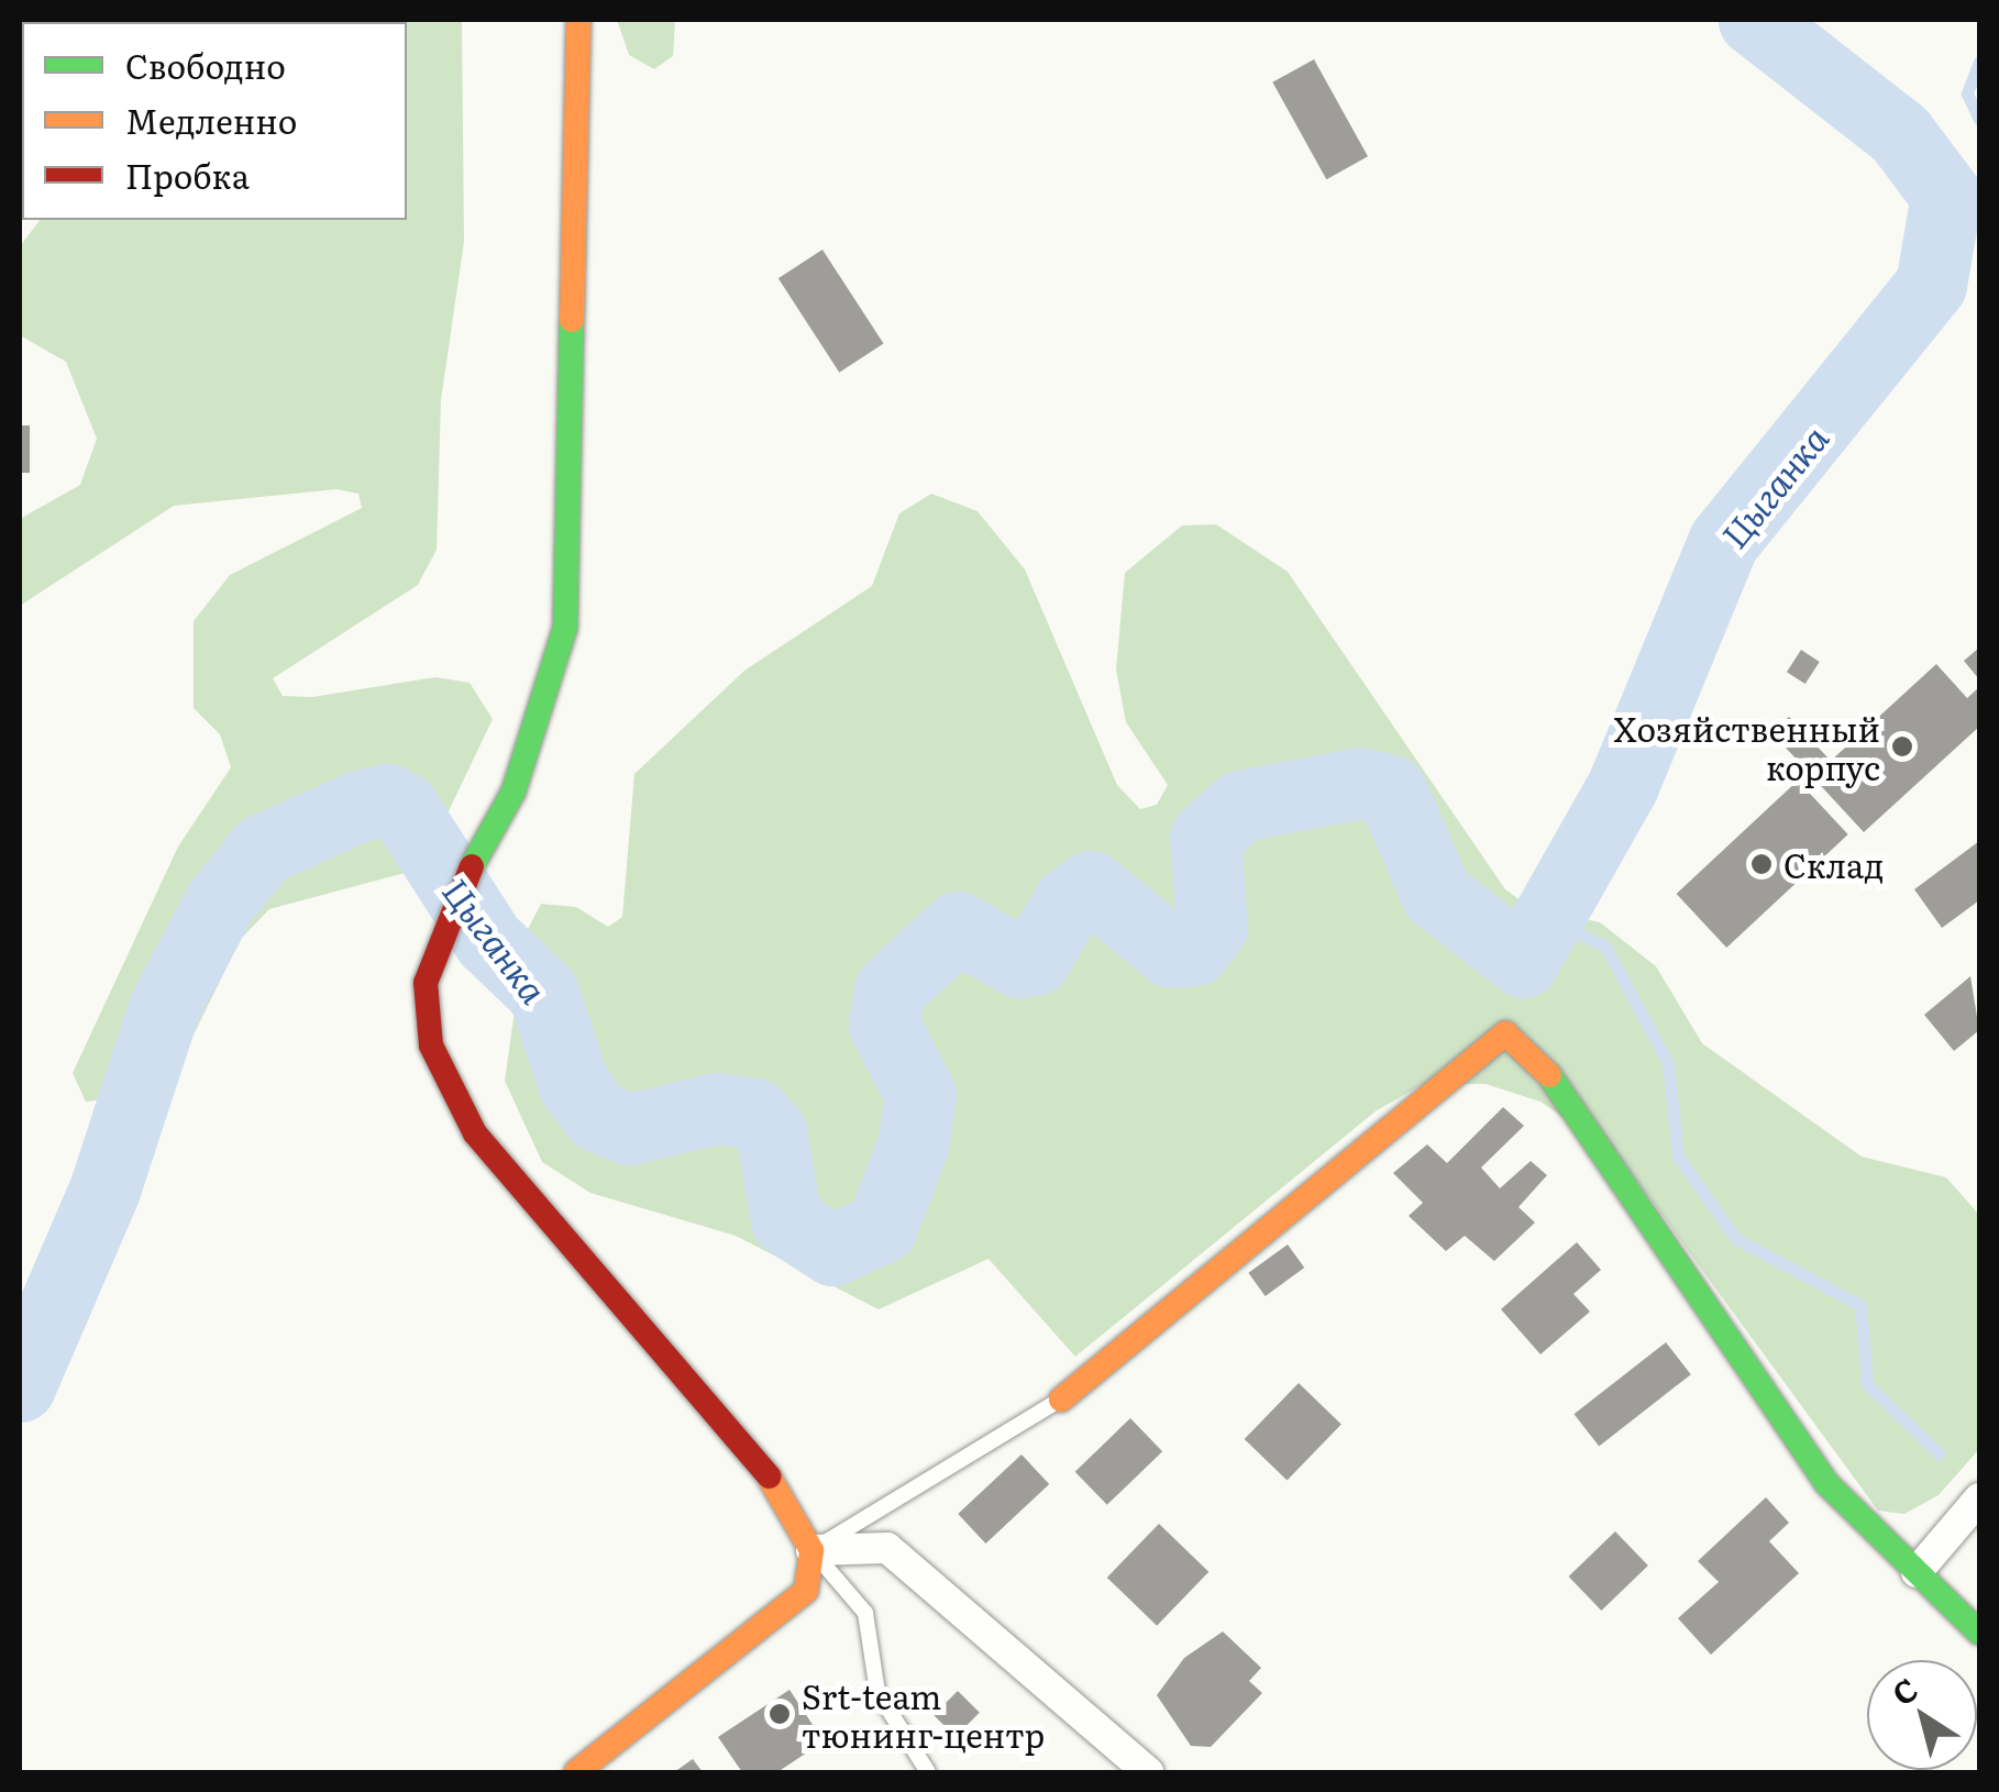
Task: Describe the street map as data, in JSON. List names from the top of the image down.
{
  "water": ["Цыганка"],
  "places": ["Хозяйственный корпус", "Склад", "Srt-team тюнинг-центр"],
  "legend": ["Свободно", "Медленно", "Пробка"],
  "north": "top left"
}
